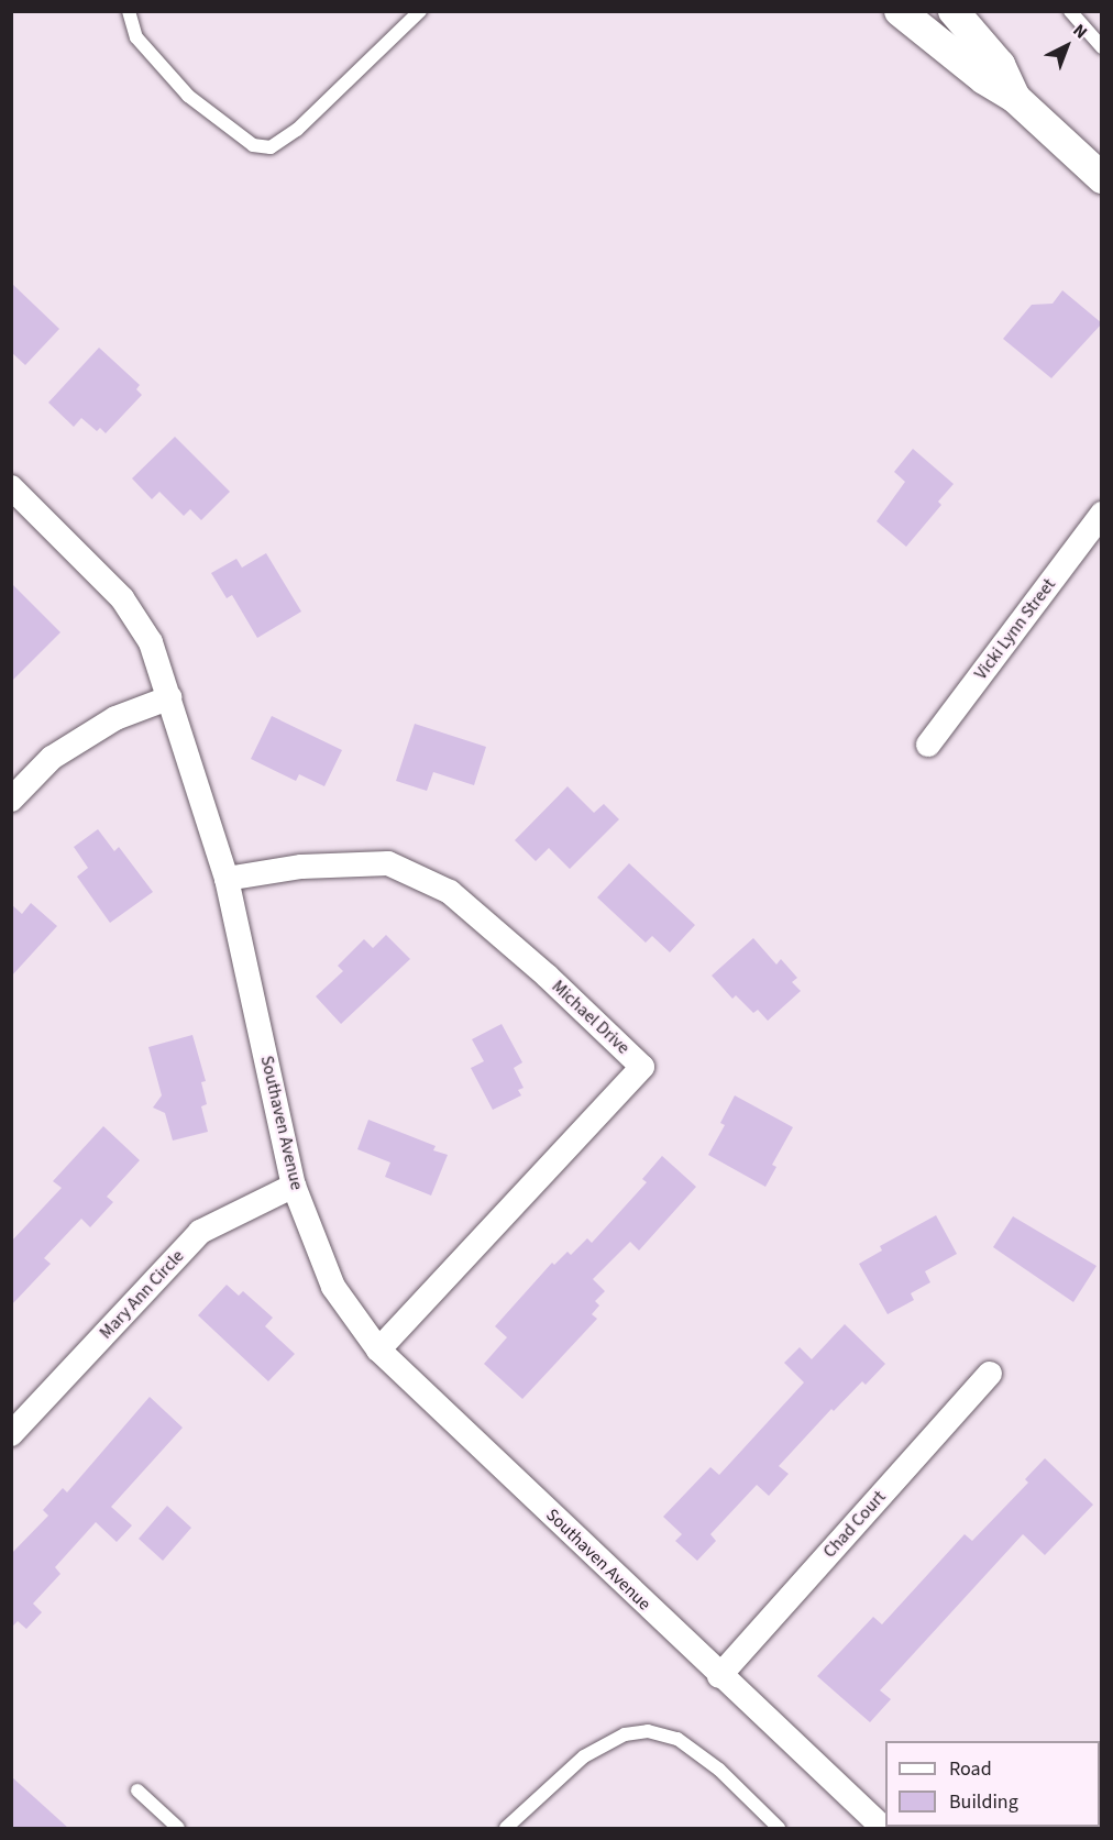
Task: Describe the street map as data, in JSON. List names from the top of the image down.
{
  "streets": {
    "street": [
      "Vicki Lynn Street",
      "Michael Drive",
      "Southaven Avenue",
      "Mary Ann Circle",
      "Chad Court"
    ]
  },
  "crossings": [
    ["Michael Drive", "Southaven Avenue"],
    ["Southaven Avenue", "Mary Ann Circle"],
    ["Southaven Avenue", "Chad Court"]
  ],
  "legend": ["Road", "Building"],
  "north": "top right"
}
